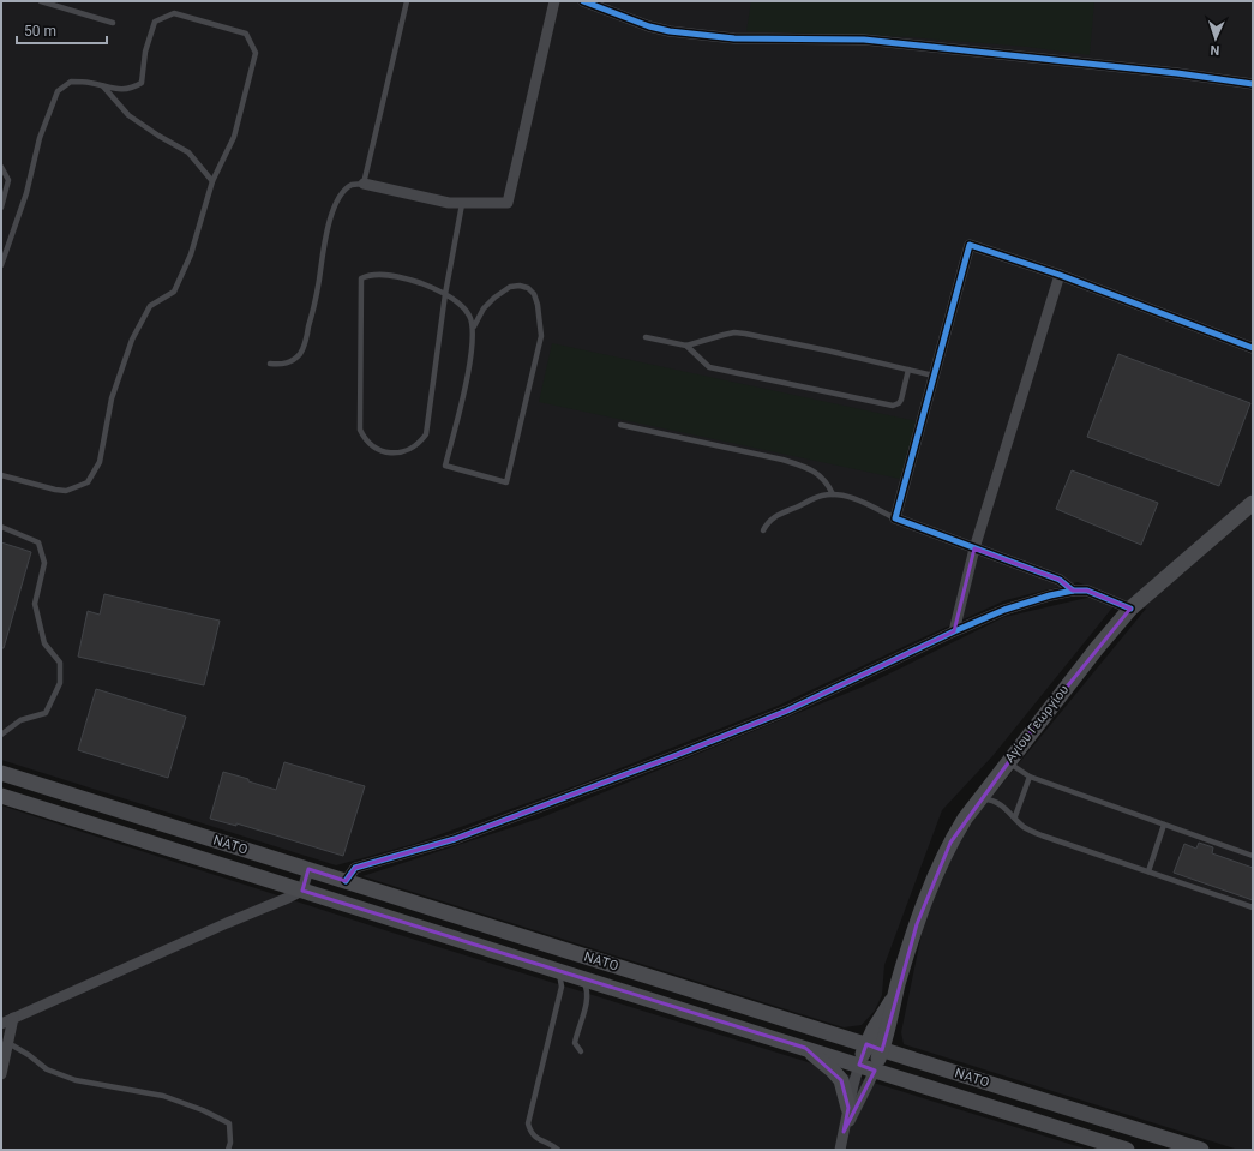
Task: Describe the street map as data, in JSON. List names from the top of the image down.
{
  "streets": {
    "main road": ["Αγίου Γεωργίου", "ΝΑΤΟ"]
  },
  "crossings": [
    ["Αγίου Γεωργίου", "ΝΑΤΟ"]
  ],
  "scale_bar": "50 m",
  "north": "bottom"
}
